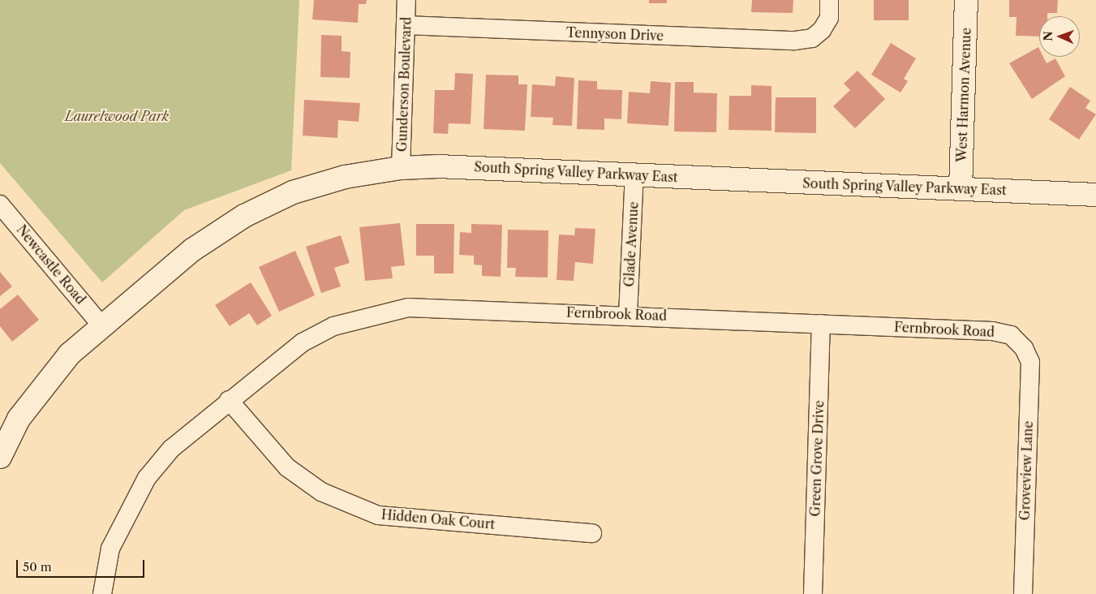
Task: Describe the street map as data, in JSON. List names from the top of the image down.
{
  "streets": {
    "street": [
      "Tennyson Drive",
      "Gunderson Boulevard",
      "West Harmon Avenue",
      "South Spring Valley Parkway East",
      "Glade Avenue",
      "Newcastle Road",
      "Fernbrook Road",
      "Green Grove Drive",
      "Groveview Lane",
      "Hidden Oak Court"
    ]
  },
  "crossings": [
    ["Tennyson Drive", "Gunderson Boulevard"],
    ["Gunderson Boulevard", "South Spring Valley Parkway East"],
    ["West Harmon Avenue", "South Spring Valley Parkway East"],
    ["South Spring Valley Parkway East", "Glade Avenue"],
    ["South Spring Valley Parkway East", "Newcastle Road"],
    ["Glade Avenue", "Fernbrook Road"],
    ["Fernbrook Road", "Green Grove Drive"],
    ["Fernbrook Road", "Groveview Lane"],
    ["Fernbrook Road", "Hidden Oak Court"]
  ],
  "parks": ["Laurelwood Park"],
  "scale_bar": "50 m",
  "north": "left"
}
